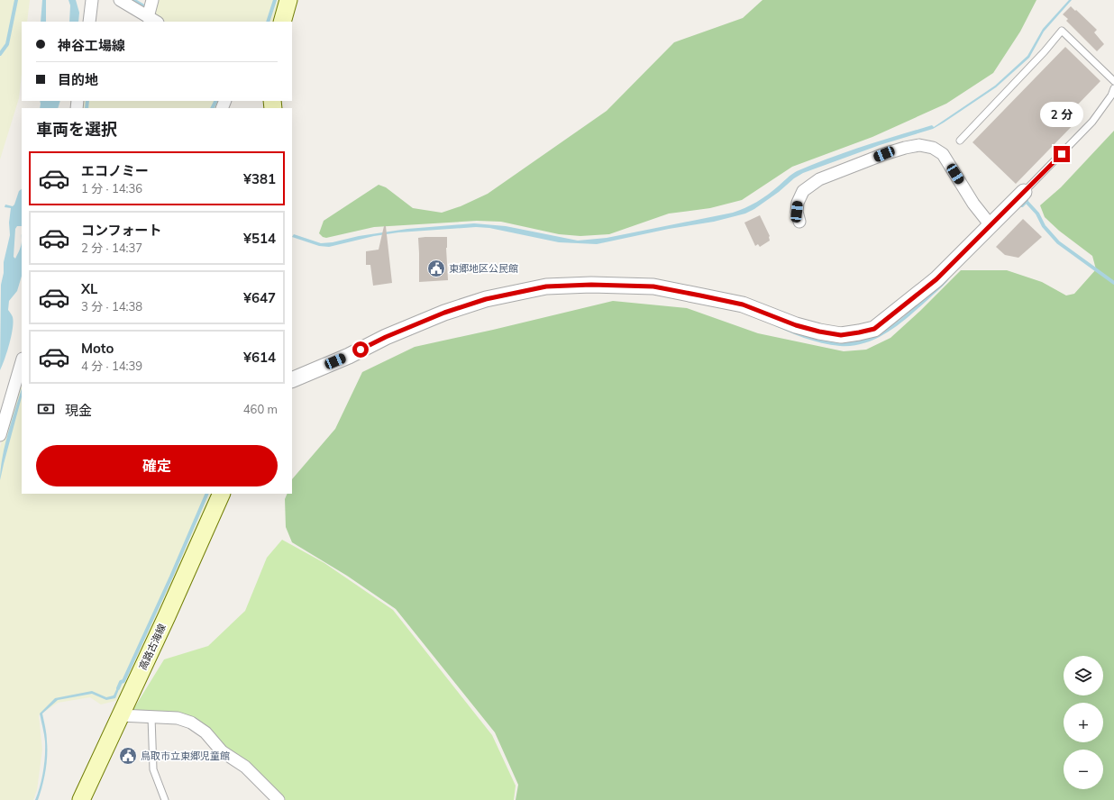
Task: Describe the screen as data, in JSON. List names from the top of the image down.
{
  "streets": {
    "main road": ["高路古海線"]
  },
  "places": {
    "public building": ["東郷地区公民館", "鳥取市立東郷児童館"]
  },
  "page": {
    "banner": ["神谷工場線", "目的地"],
    "bubble": "2 分",
    "heading": "車両を選択",
    "list": [
      {
        "name": "エコノミー",
        "note": "1 分 · 14:36",
        "value": "¥381"
      },
      {
        "name": "コンフォート",
        "note": "2 分 · 14:37",
        "value": "¥514"
      },
      {
        "name": "XL",
        "note": "3 分 · 14:38",
        "value": "¥647"
      },
      {
        "name": "Moto",
        "note": "4 分 · 14:39",
        "value": "¥614"
      }
    ],
    "pay": ["現金", "460 m"],
    "buttons": "確定",
    "map_buttons": ["+", "−"]
  }
}
